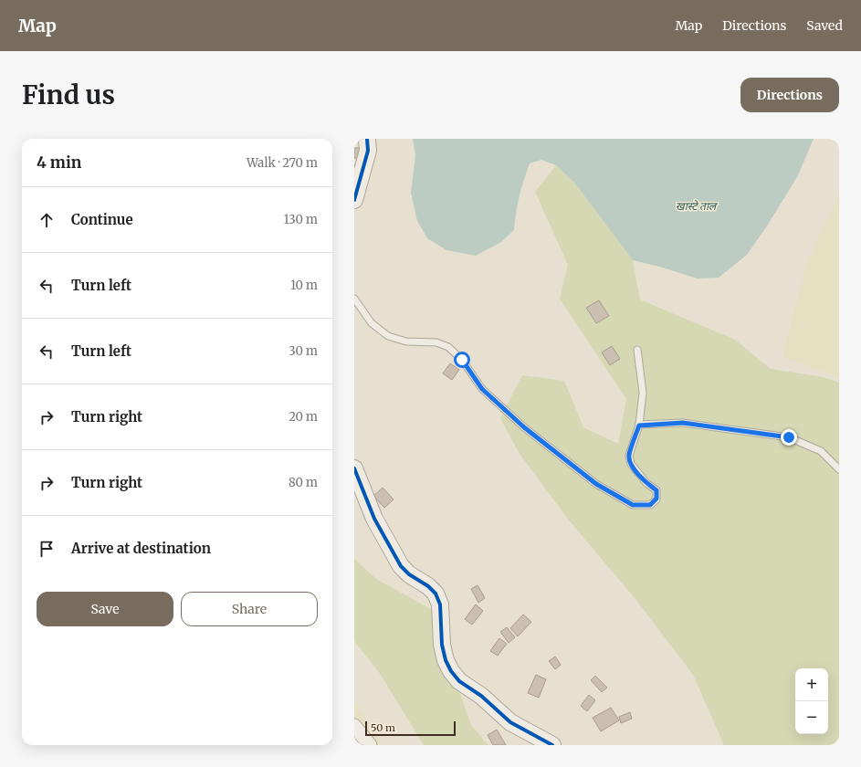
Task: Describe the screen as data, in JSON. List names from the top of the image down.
{
  "water": ["खास्टे ताल"],
  "scale_bar": "50 m",
  "page": {
    "header": "Map",
    "nav": ["Map", "Directions", "Saved"],
    "buttons": [
      "Directions",
      ["Save", "Share"]
    ],
    "title": "Find us",
    "heading": ["4 min", "Walk · 270 m"],
    "list": [
      ["Continue", "130 m"],
      ["Turn left", "10 m"],
      ["Turn left", "30 m"],
      ["Turn right", "20 m"],
      ["Turn right", "80 m"],
      "Arrive at destination"
    ],
    "map_buttons": ["+", "−"],
    "scale": "50 m"
  }
}
